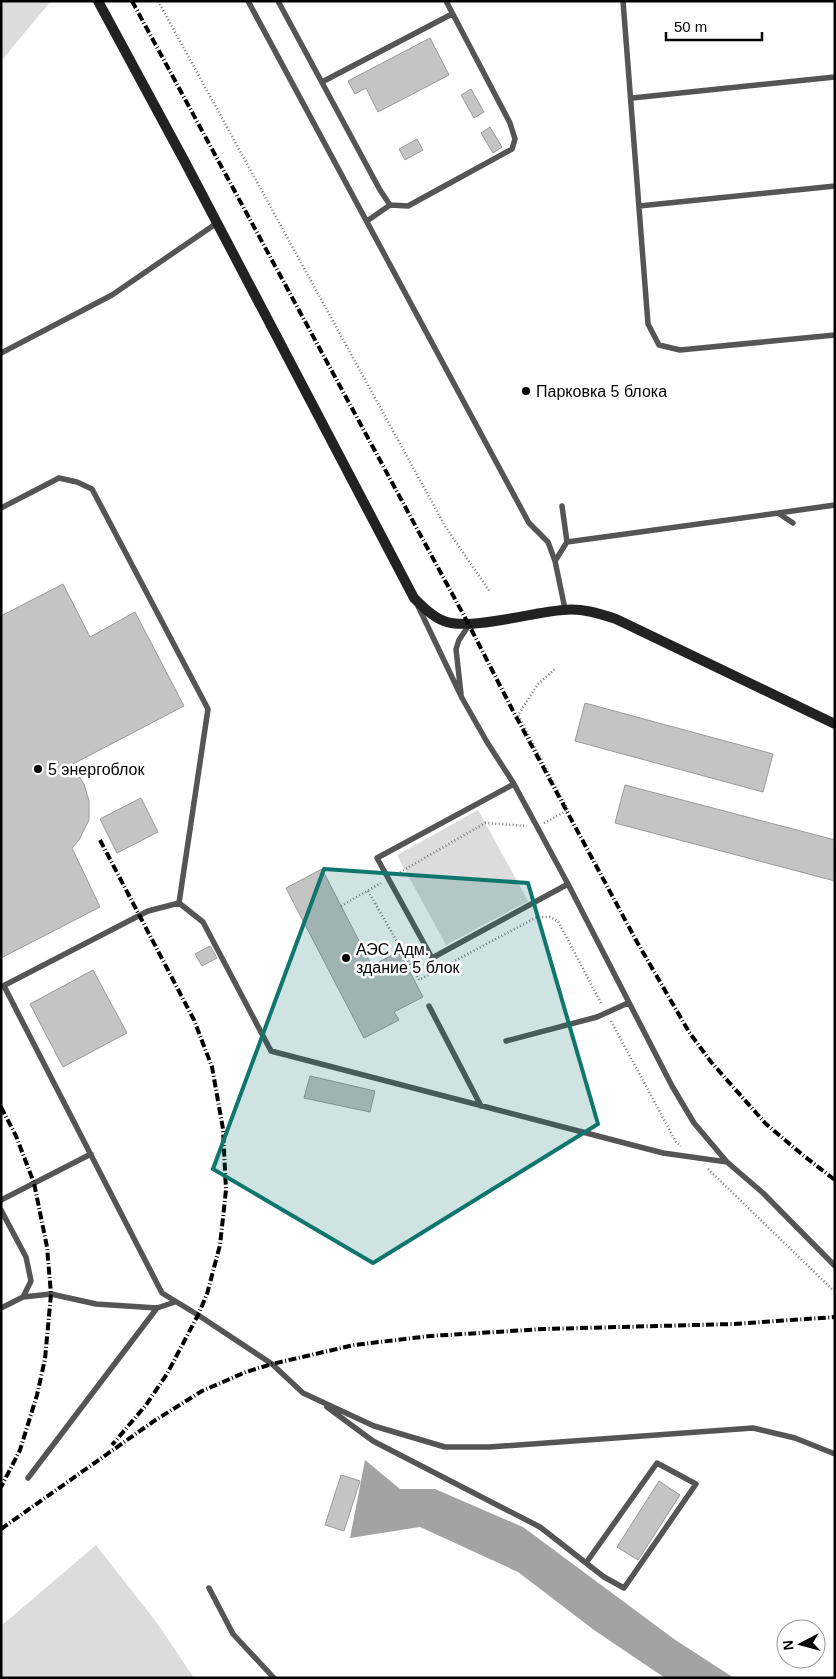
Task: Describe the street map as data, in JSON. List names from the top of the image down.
{
  "places": ["Парковка 5 блока", "5 энергоблок", "АЭС Адм. здание 5 блок"],
  "scale_bar": "50 m",
  "north": "left"
}
